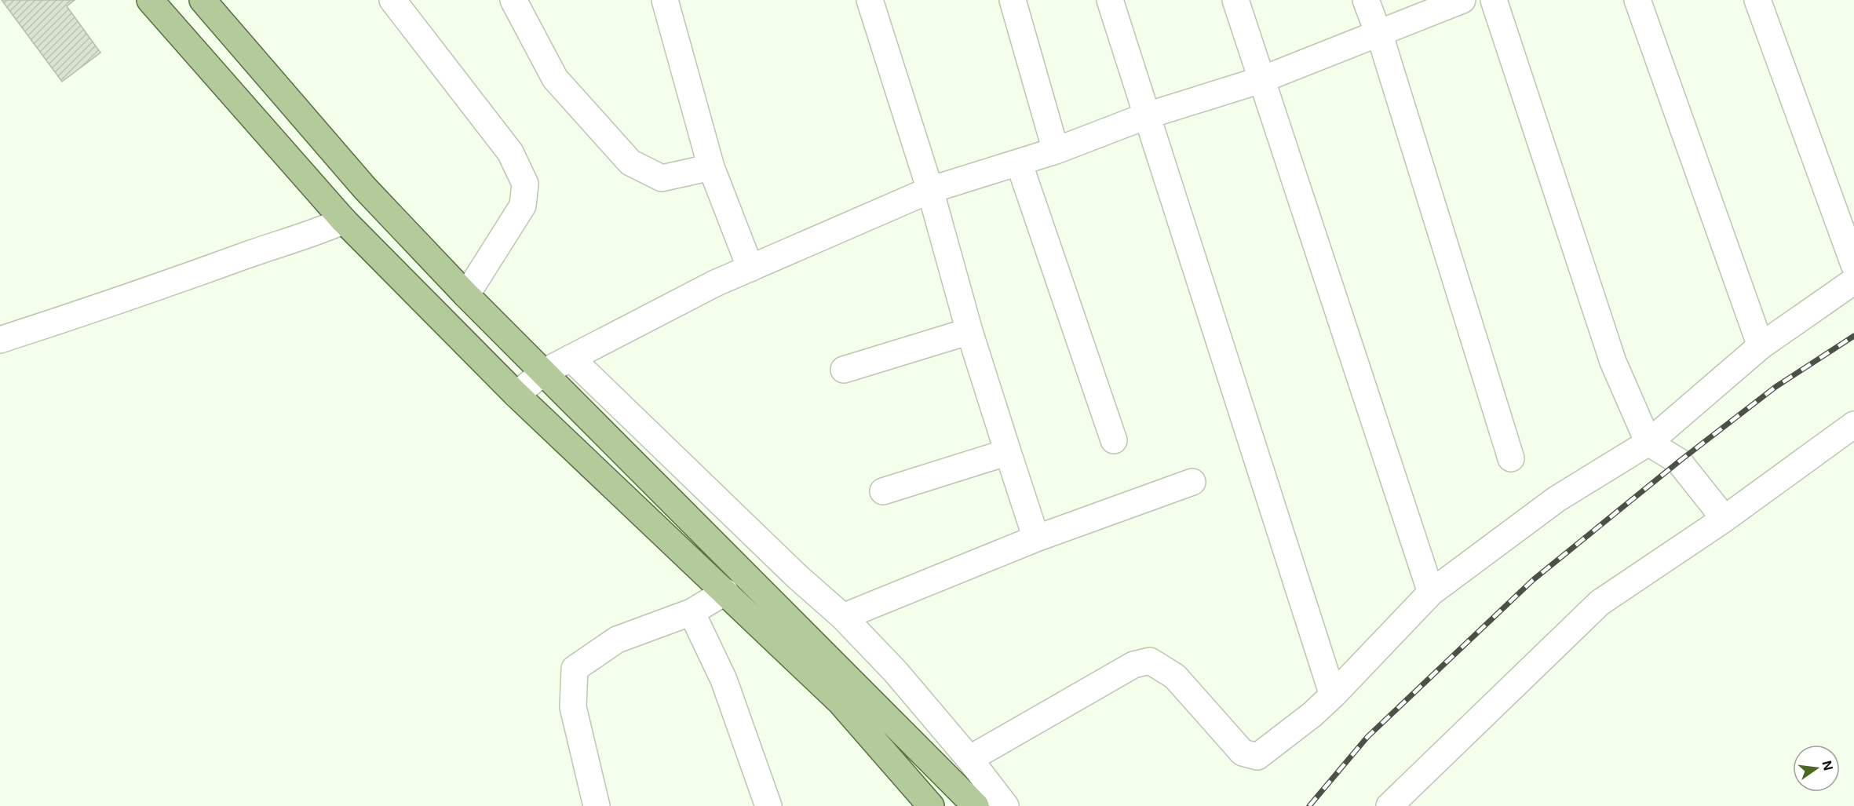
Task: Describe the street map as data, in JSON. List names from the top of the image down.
{
  "north": "right"
}
